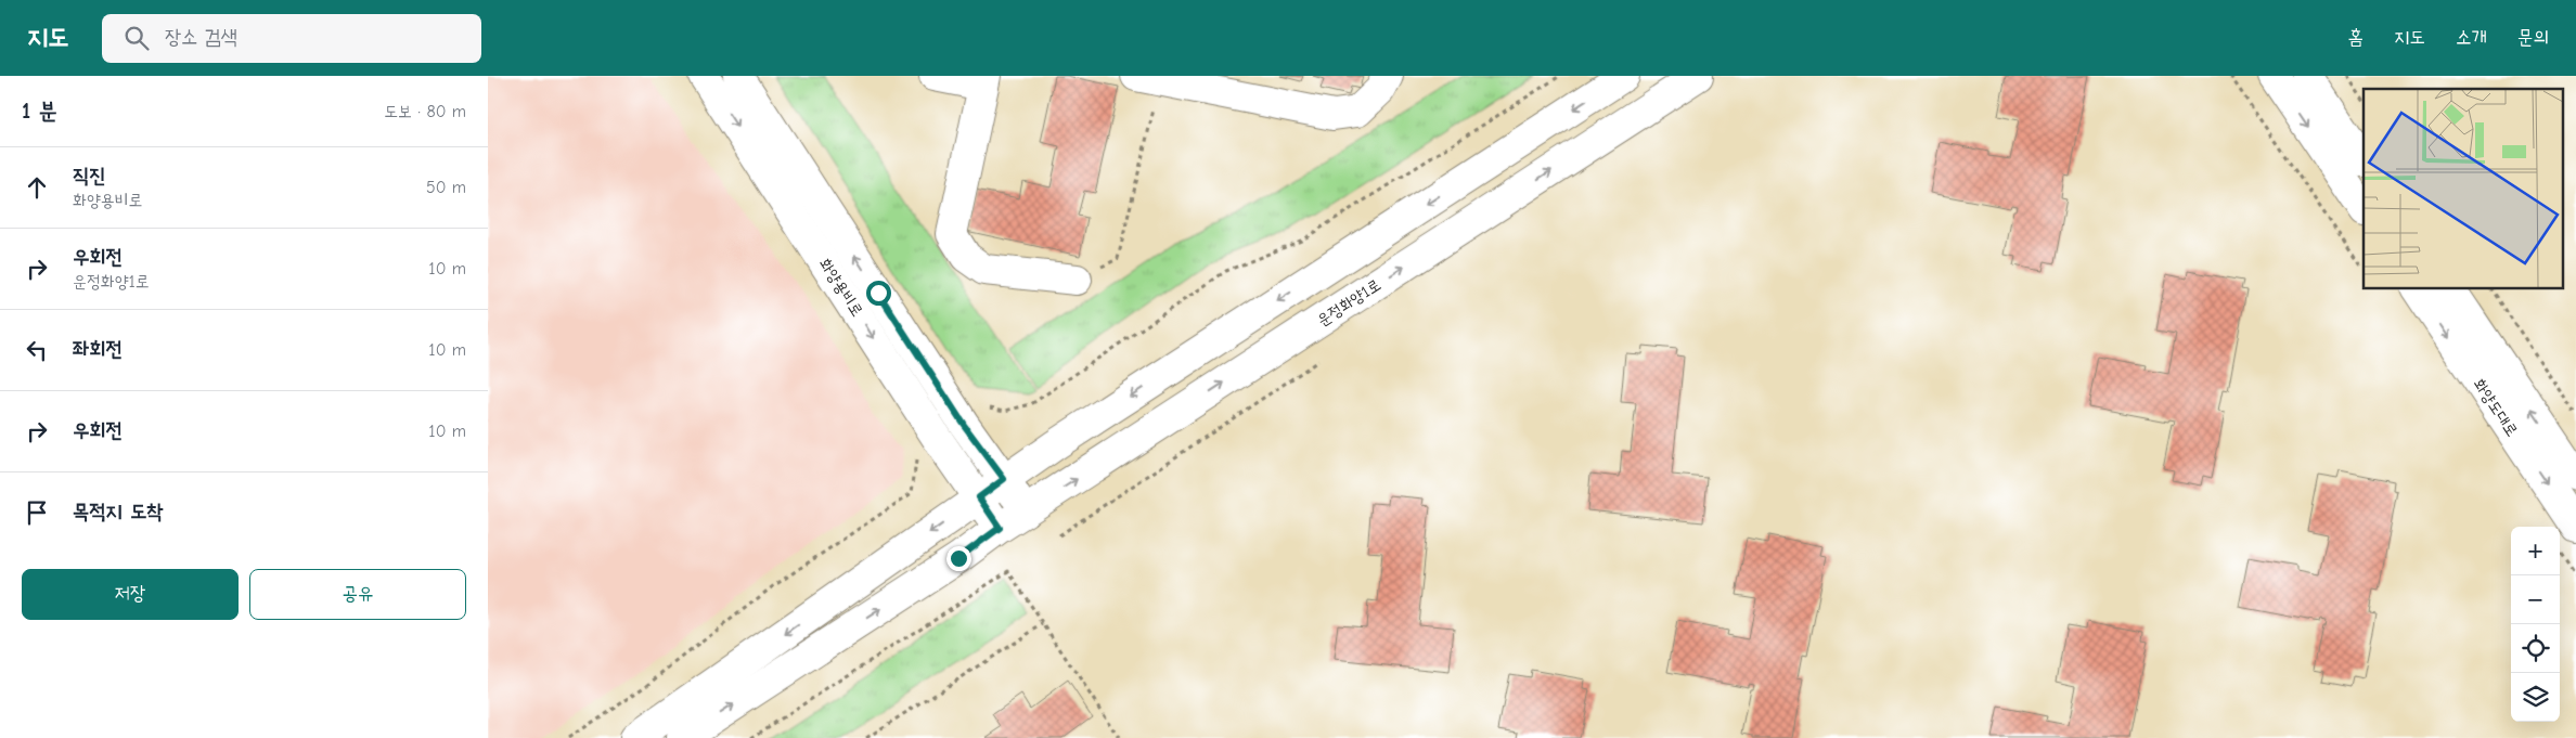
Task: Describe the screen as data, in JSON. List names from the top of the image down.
{
  "streets": {
    "street": ["화양용비로", "운정화양1로", "화양도대로"]
  },
  "crossings": [
    ["화양용비로", "운정화양1로"]
  ],
  "page": {
    "header": "지도",
    "search": "장소 검색",
    "nav": [
      "홈",
      "지도",
      "소개",
      "문의"
    ],
    "heading": ["1 분", "도보 · 80 m"],
    "list": [
      ["직진", "화양용비로", "50 m"],
      ["우회전", "운정화양1로", "10 m"],
      ["좌회전", "10 m"],
      ["우회전", "10 m"],
      "목적지 도착"
    ],
    "map_buttons": ["+", "−"],
    "buttons": ["저장", "공유"]
  }
}
